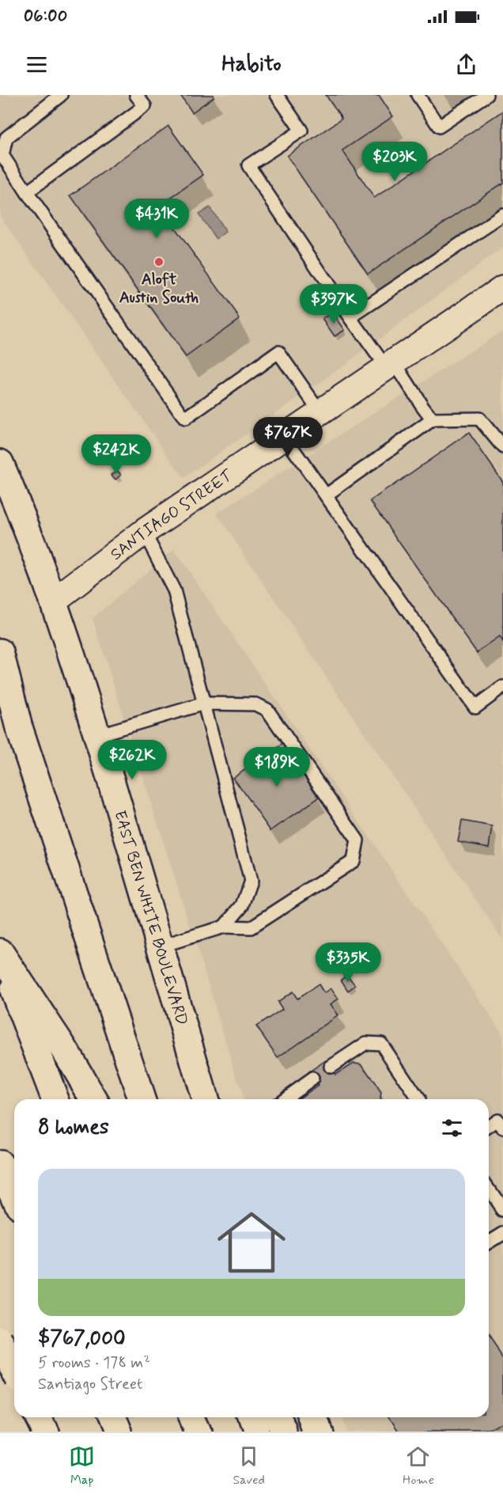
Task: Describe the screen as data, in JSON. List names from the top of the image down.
{
  "streets": {
    "main road": ["EAST BEN WHITE BOULEVARD"],
    "street": ["SANTIAGO STREET"]
  },
  "crossings": [
    ["SANTIAGO STREET", "EAST BEN WHITE BOULEVARD"]
  ],
  "places": ["Aloft Austin South"],
  "page": {
    "status": "06:00",
    "header": "Habito",
    "price": [
      "$203K",
      "$431K",
      "$397K",
      "$767K",
      "$242K",
      "$262K",
      "$189K",
      "$335K"
    ],
    "heading": "8 homes",
    "list": [
      {
        "name": "$767,000",
        "note": "5 rooms · 178 m² · Santiago Street"
      }
    ],
    "tabs": ["Map", "Saved", "Home"]
  }
}
